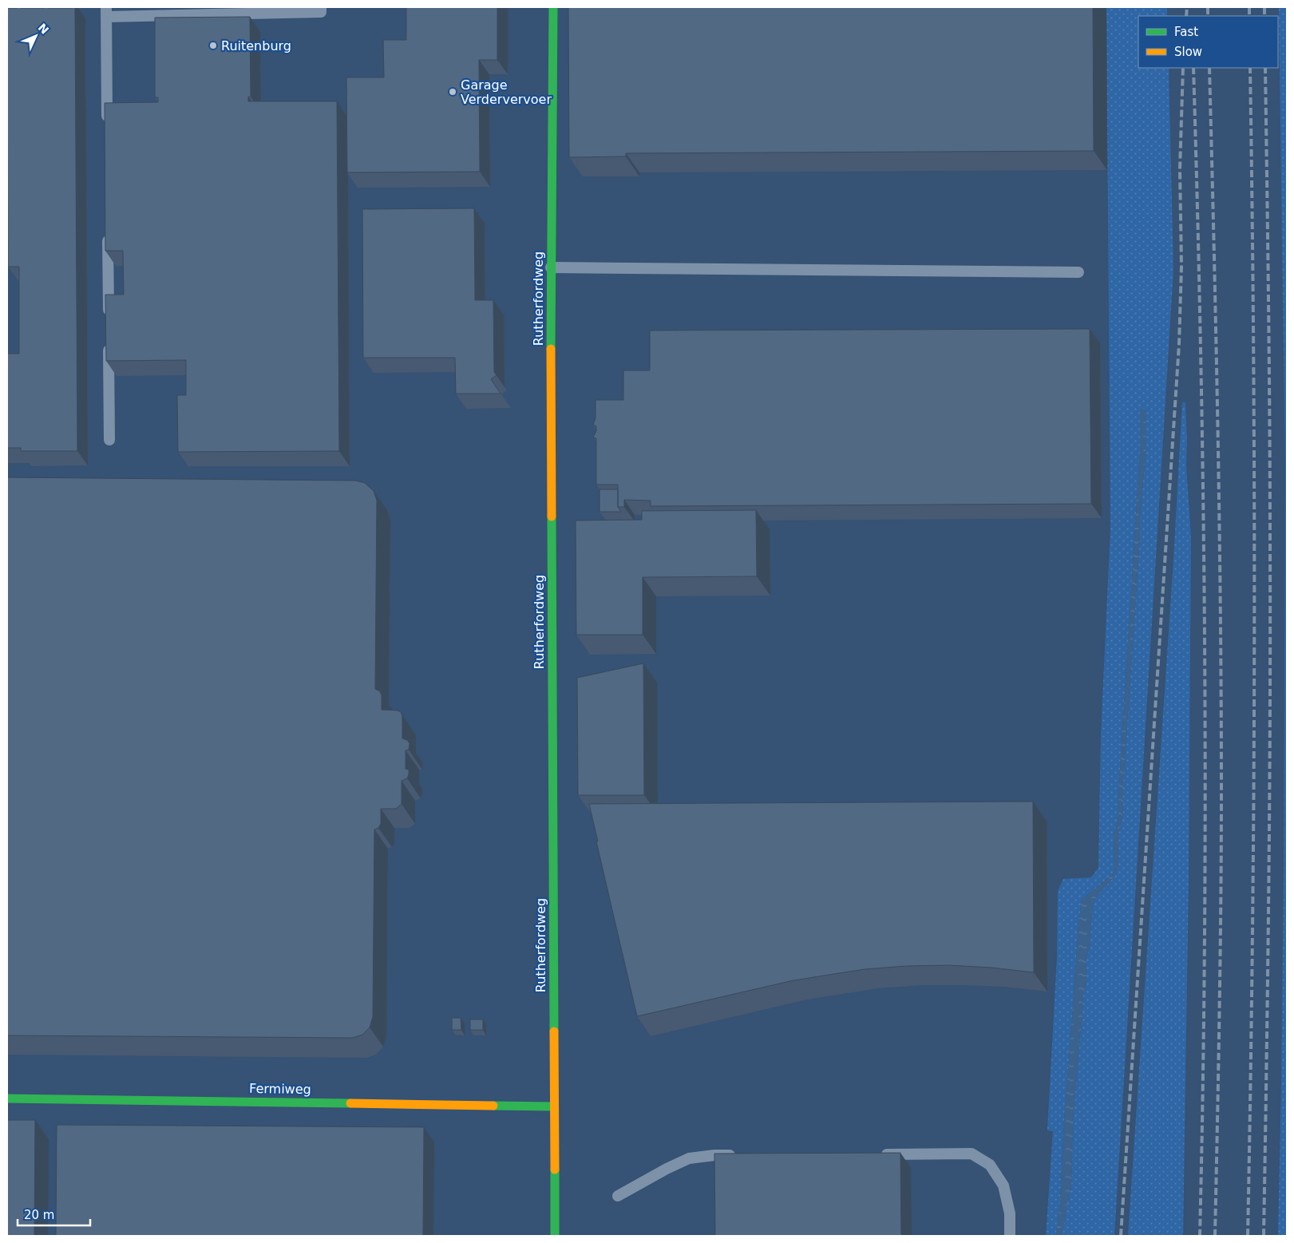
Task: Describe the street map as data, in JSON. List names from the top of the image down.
{
  "streets": {
    "street": ["Rutherfordweg", "Fermiweg"]
  },
  "crossings": [
    ["Rutherfordweg", "Fermiweg"]
  ],
  "places": ["Ruitenburg", "Garage Verdervervoer"],
  "legend": ["Fast", "Slow"],
  "scale_bar": "20 m",
  "north": "top right"
}
